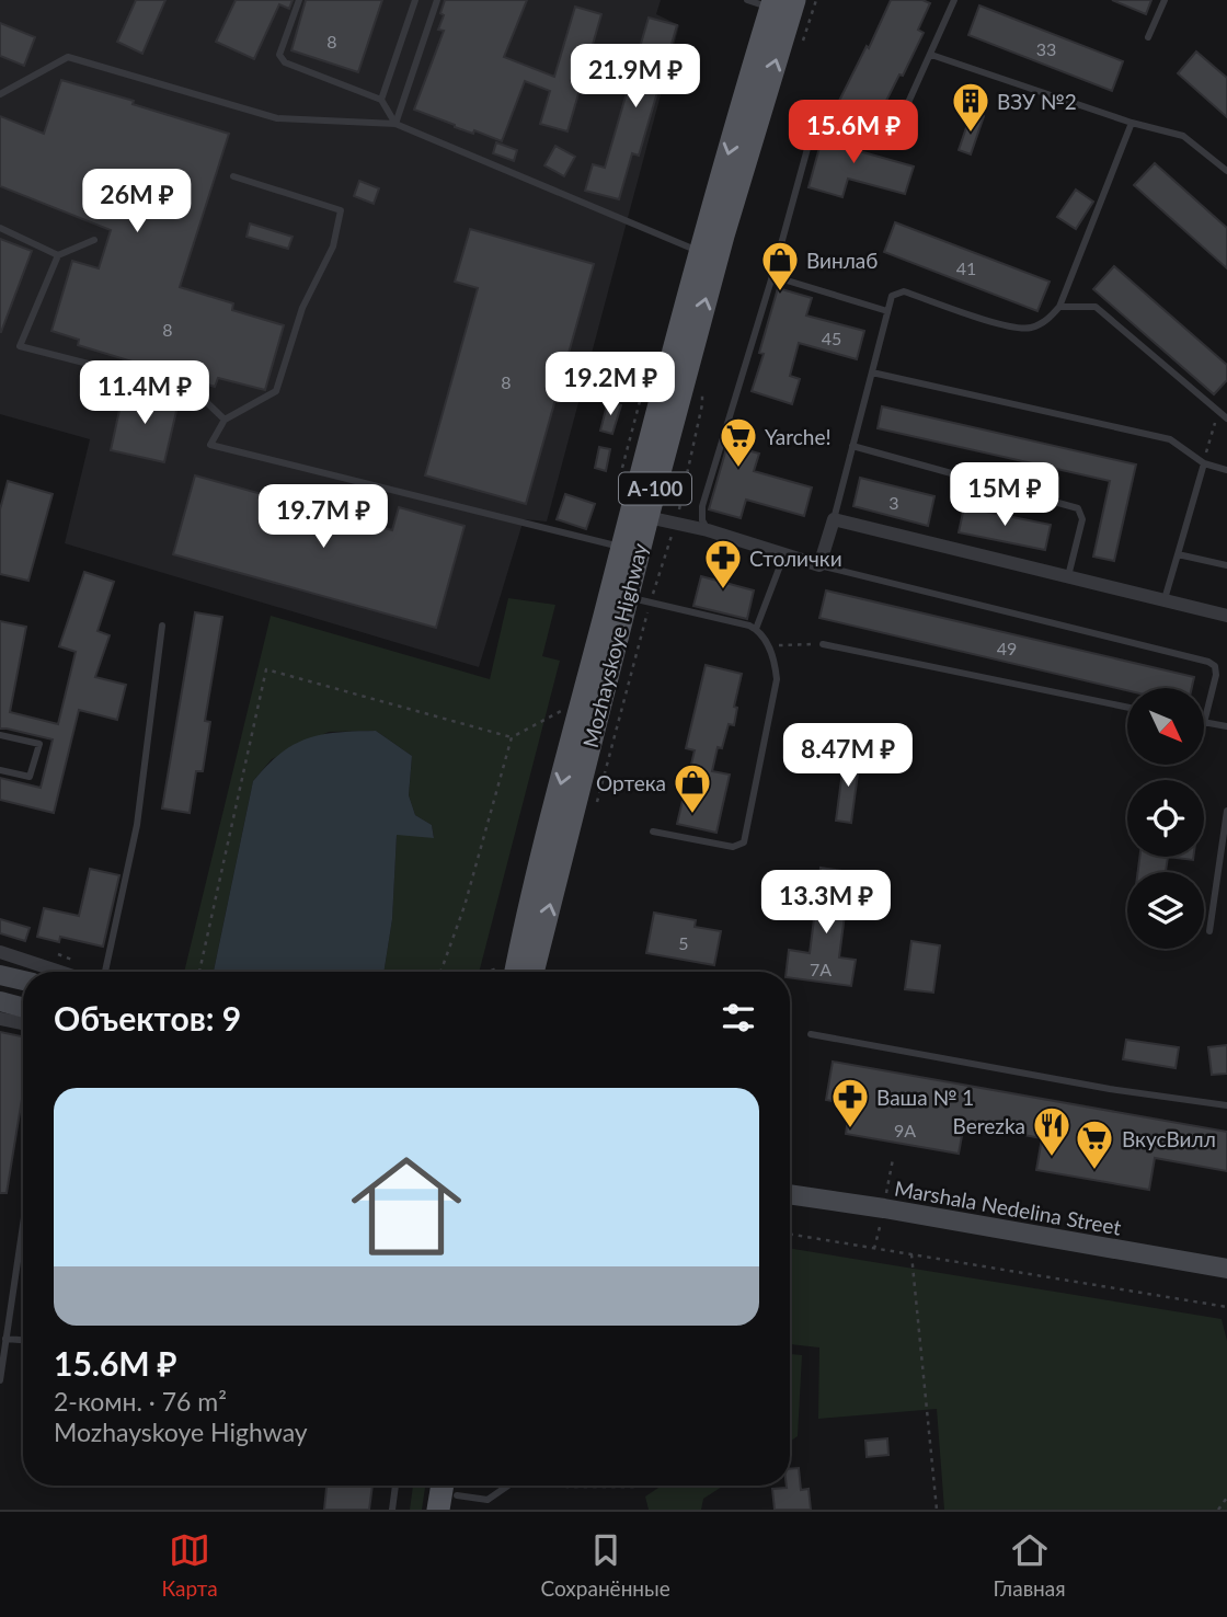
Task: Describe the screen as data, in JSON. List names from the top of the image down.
{
  "streets": {
    "main road": ["А-100", "Mozhayskoye Highway"],
    "street": ["Marshala Nedelina Street"]
  },
  "places": {
    "building": ["ВЗУ №2"],
    "shop": ["Винлаб", "Ортека"],
    "supermarket": ["Yarche!", "ВкусВилл"],
    "pharmacy": ["Столички", "Ваша № 1"],
    "restaurant": ["Berezka"]
  },
  "house_numbers": [
    "8",
    "33",
    "41",
    "8",
    "45",
    "8",
    "3",
    "49",
    "5",
    "7А",
    "9А"
  ],
  "north": "bottom right",
  "page": {
    "price": [
      "21.9M ₽",
      "15.6M ₽",
      "26M ₽",
      "19.2M ₽",
      "11.4M ₽",
      "15M ₽",
      "19.7M ₽",
      "8.47M ₽",
      "13.3M ₽"
    ],
    "heading": "Объектов: 9",
    "list": [
      {
        "name": "15.6M ₽",
        "note": "2-комн. · 76 m² · Mozhayskoye Highway"
      }
    ],
    "tabs": ["Карта", "Сохранённые", "Главная"]
  }
}
